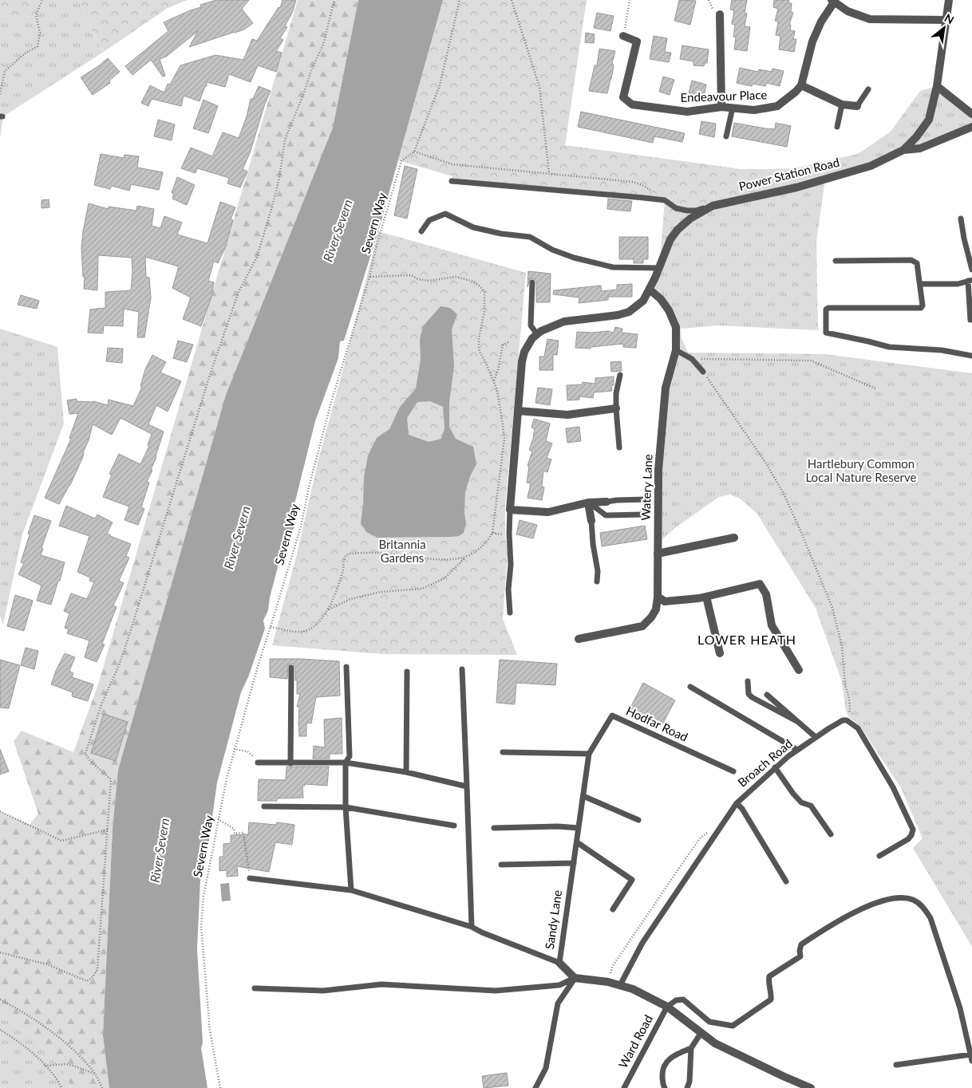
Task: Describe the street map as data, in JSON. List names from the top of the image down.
{
  "streets": {
    "street": [
      "Endeavour Place",
      "Power Station Road",
      "Watery Lane",
      "Sandy Lane"
    ],
    "lane": ["Hodfar Road", "Broach Road", "Ward Road"],
    "path": ["Severn Way"]
  },
  "crossings": [
    ["Power Station Road", "Watery Lane"],
    ["Hodfar Road", "Sandy Lane"]
  ],
  "districts": ["LOWER HEATH"],
  "water": ["River Severn"],
  "parks": ["Hartlebury Common Local Nature Reserve", "Britannia Gardens"],
  "north": "top right"
}
